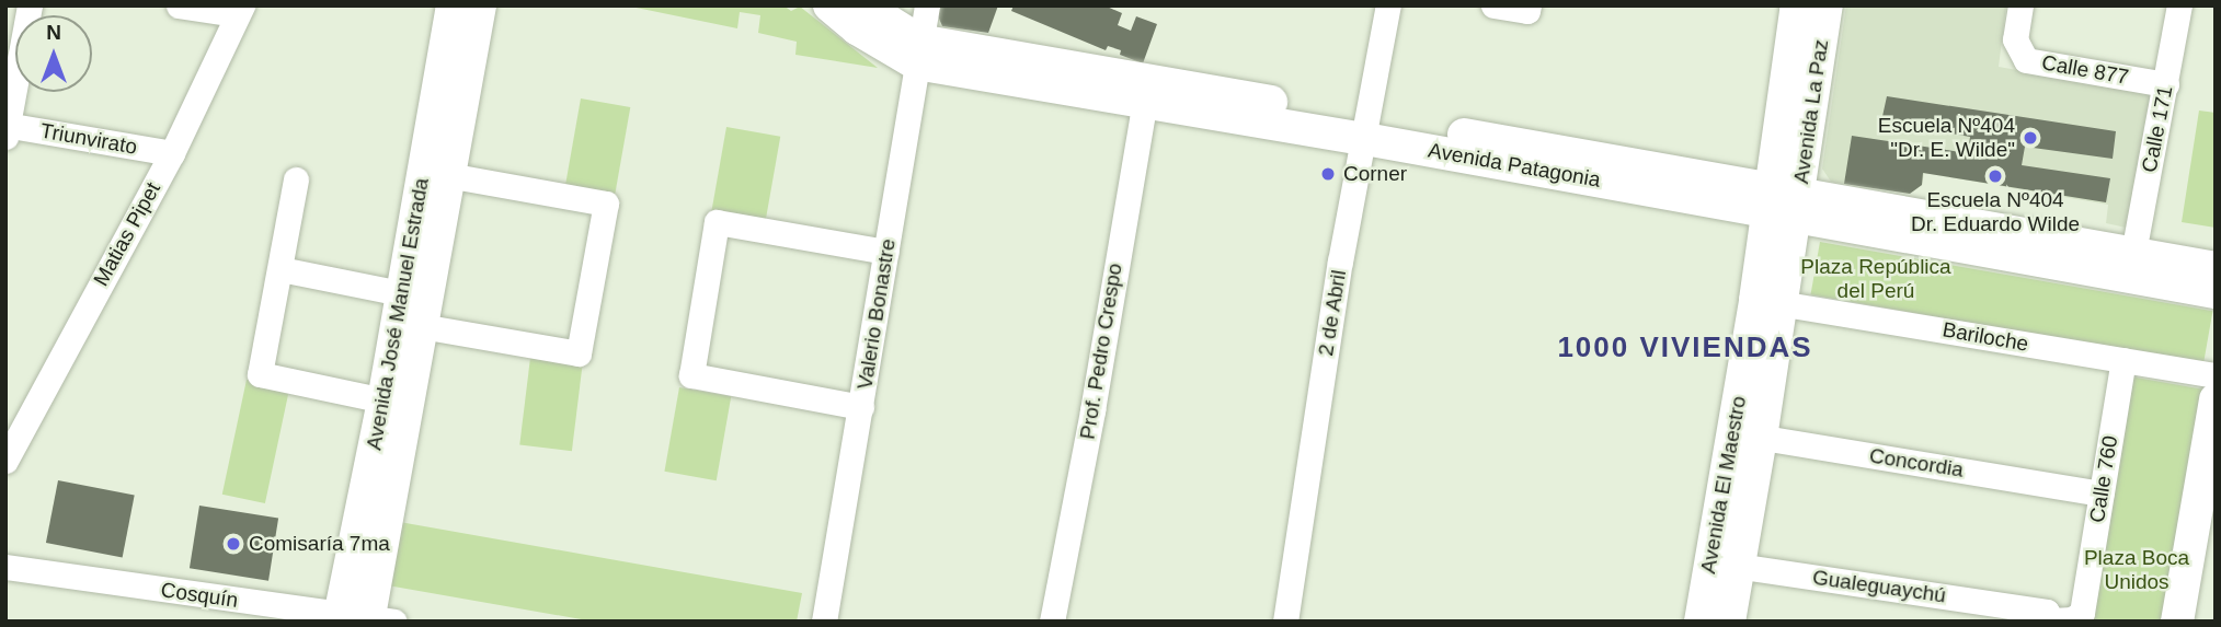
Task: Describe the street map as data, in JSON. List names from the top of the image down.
{
  "streets": {
    "main road": [
      "Avenida La Paz",
      "Avenida Patagonia",
      "Avenida José Manuel Estrada",
      "Avenida El Maestro"
    ],
    "street": [
      "Calle 877",
      "Calle 171",
      "Triunvirato",
      "Matias Pipet",
      "2 de Abril",
      "Valerio Bonastre",
      "Bariloche",
      "Prof. Pedro Crespo",
      "Concordia",
      "Calle 760",
      "Gualeguaychú",
      "Cosquín"
    ]
  },
  "crossings": [
    ["Calle 877", "Calle 171"],
    ["Avenida La Paz", "Avenida Patagonia"],
    ["Avenida La Paz", "Avenida El Maestro"],
    ["Calle 171", "Avenida Patagonia"],
    ["Triunvirato", "Matias Pipet"],
    ["Avenida Patagonia", "2 de Abril"],
    ["Avenida Patagonia", "Valerio Bonastre"],
    ["Avenida Patagonia", "Prof. Pedro Crespo"],
    ["Avenida Patagonia", "Avenida El Maestro"],
    ["Avenida José Manuel Estrada", "Cosquín"],
    ["Bariloche", "Calle 760"],
    ["Bariloche", "Avenida El Maestro"],
    ["Concordia", "Calle 760"],
    ["Concordia", "Avenida El Maestro"],
    ["Calle 760", "Gualeguaychú"],
    ["Avenida El Maestro", "Gualeguaychú"]
  ],
  "districts": ["1000 VIVIENDAS"],
  "parks": ["Plaza República del Perú", "Plaza Boca Unidos"],
  "places": [
    "Escuela Nº404 \"Dr. E. Wilde\"",
    "Corner",
    "Escuela Nº404 Dr. Eduardo Wilde",
    "Comisaría 7ma"
  ],
  "north": "top"
}
